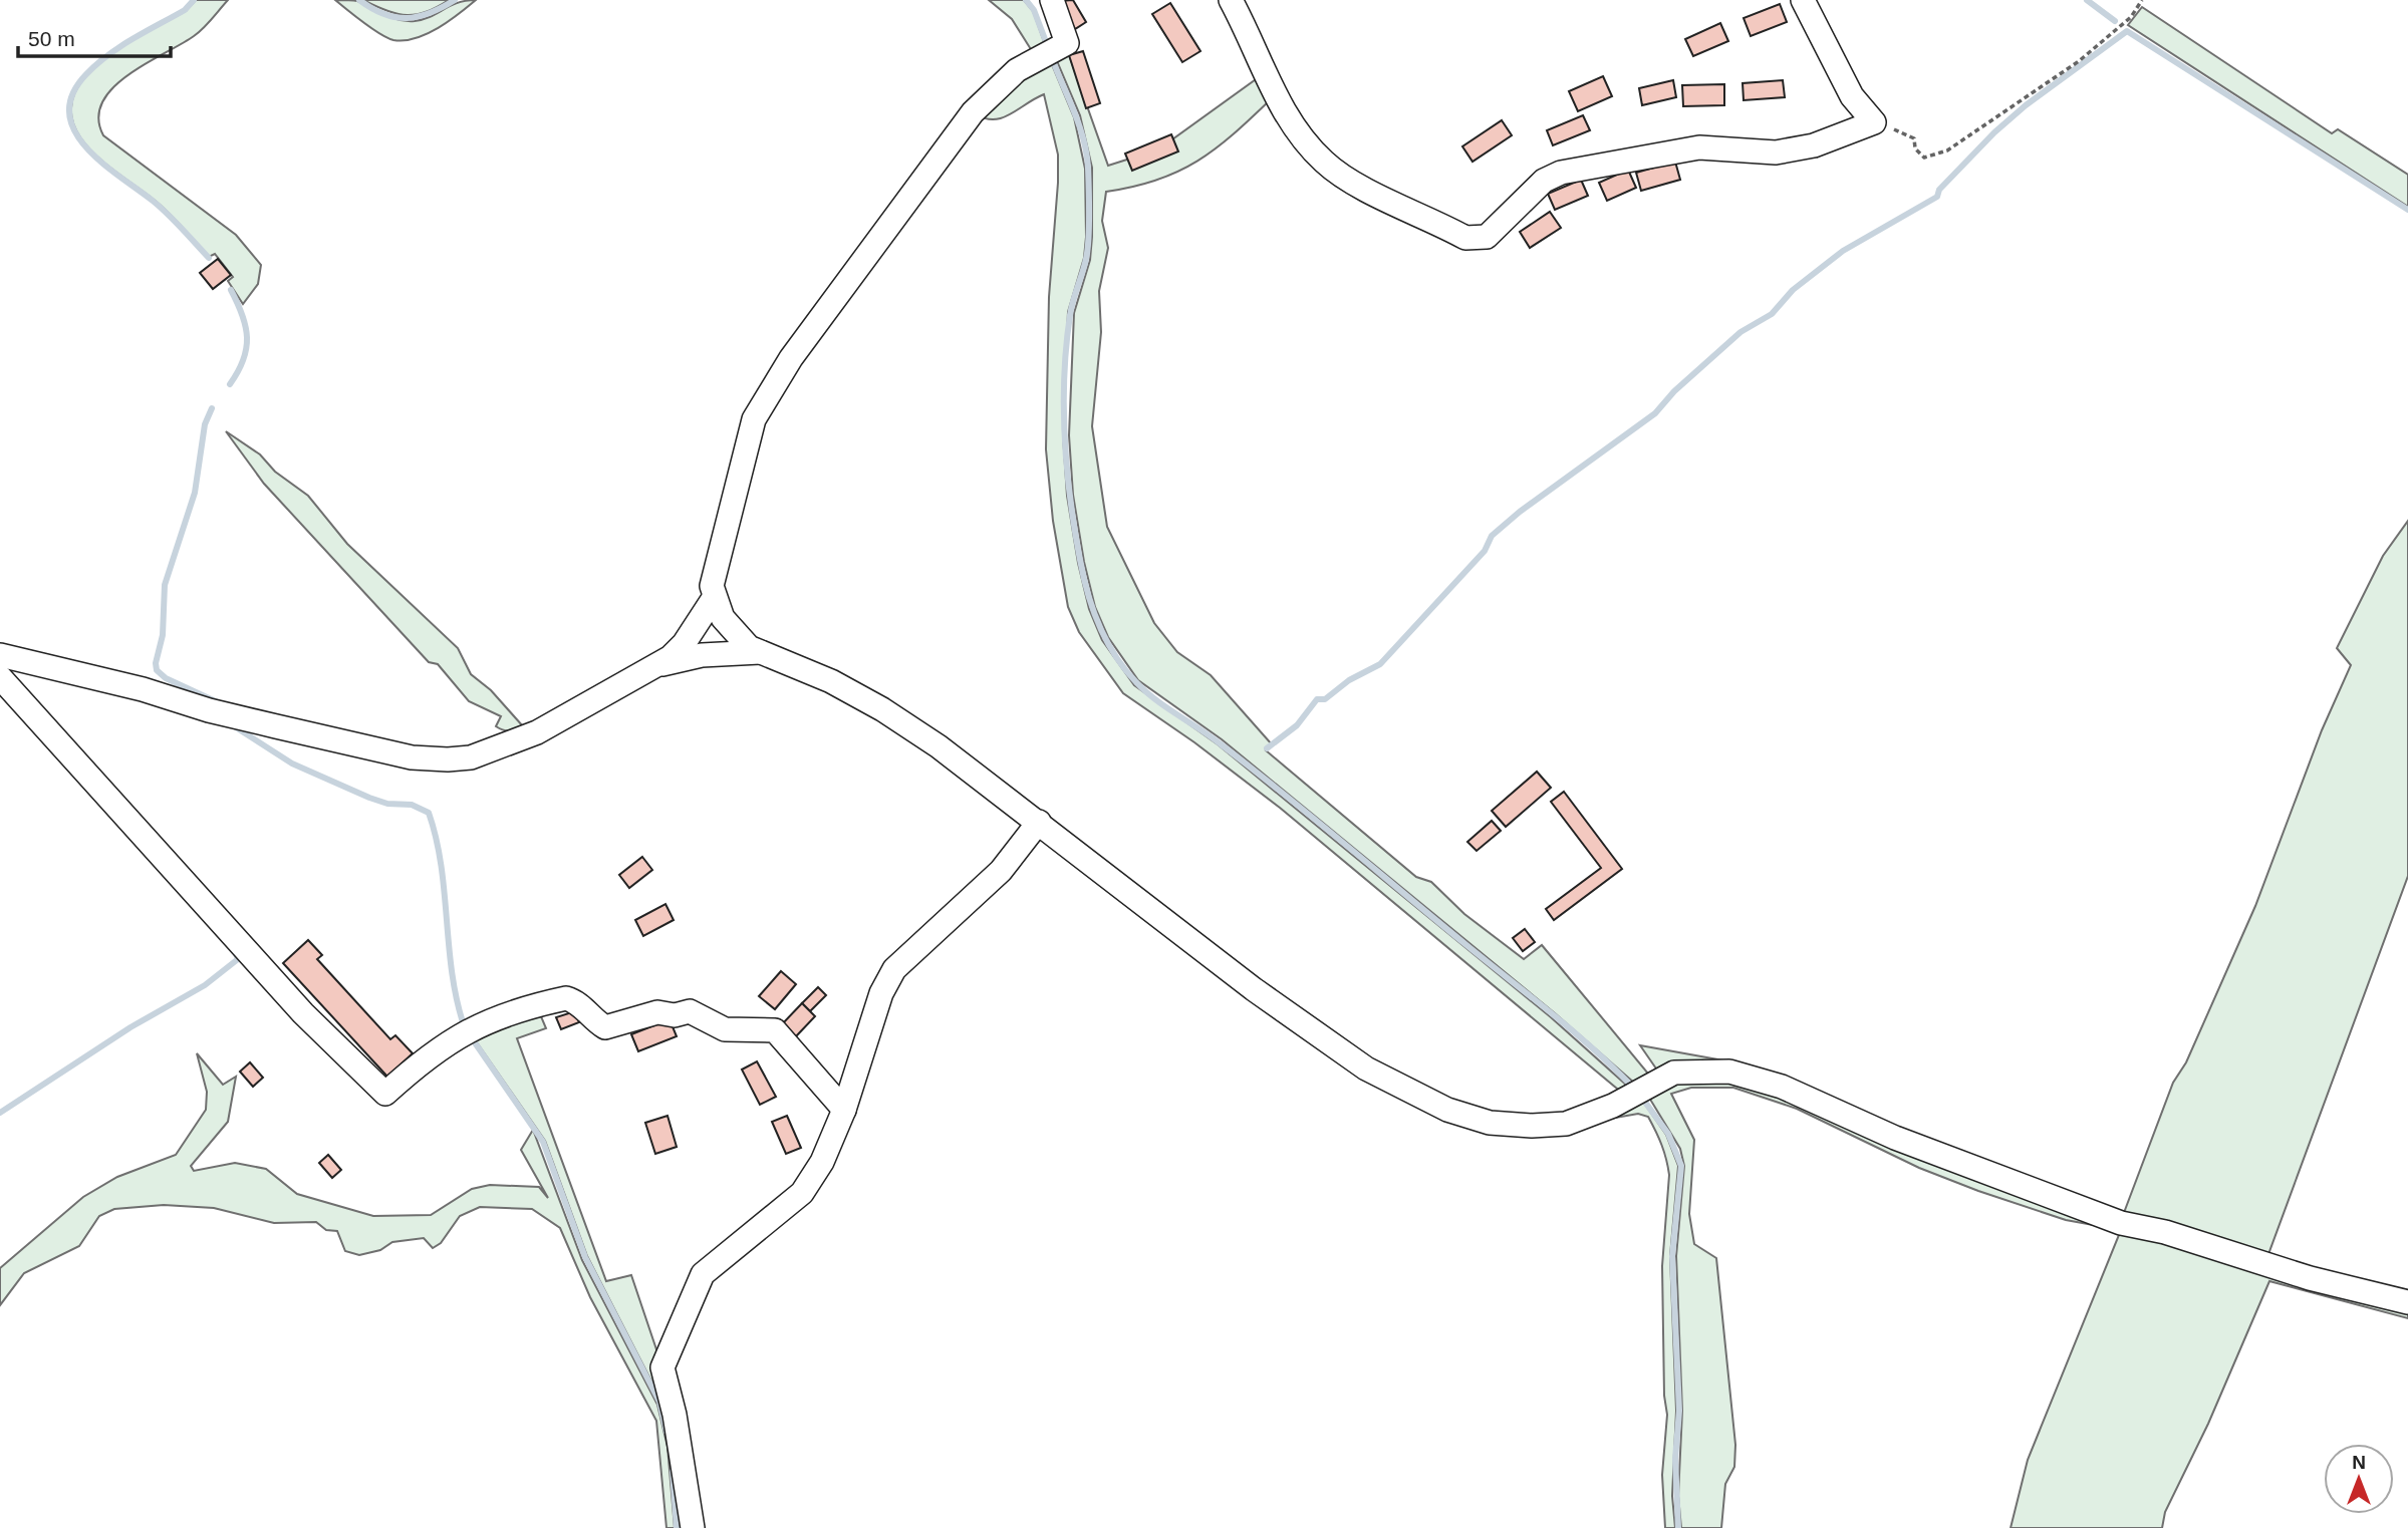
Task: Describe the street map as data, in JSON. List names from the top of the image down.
{
  "scale_bar": "50 m",
  "north": "top"
}
